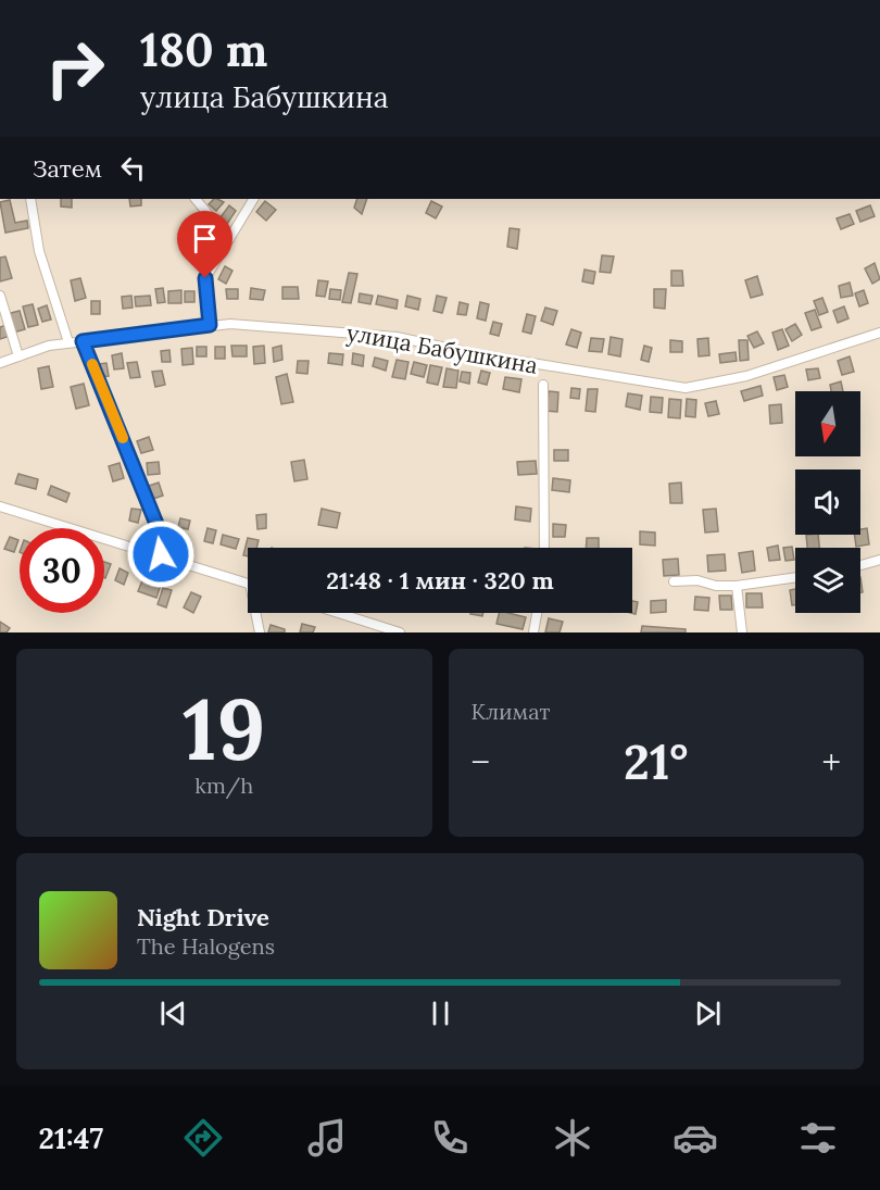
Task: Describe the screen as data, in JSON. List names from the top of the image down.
{
  "streets": {
    "street": ["улица Бабушкина"]
  },
  "north": "bottom",
  "page": {
    "turn": ["180 m", "улица Бабушкина"],
    "then": "Затем",
    "limit": "30",
    "trip": "21:48 · 1 мин · 320 m",
    "tile": [
      ["19", "km/h"],
      "Климат"
    ],
    "heat": ["−", "21°", "+"],
    "song": ["Night Drive", "The Halogens"],
    "tabs": "21:47"
  }
}
